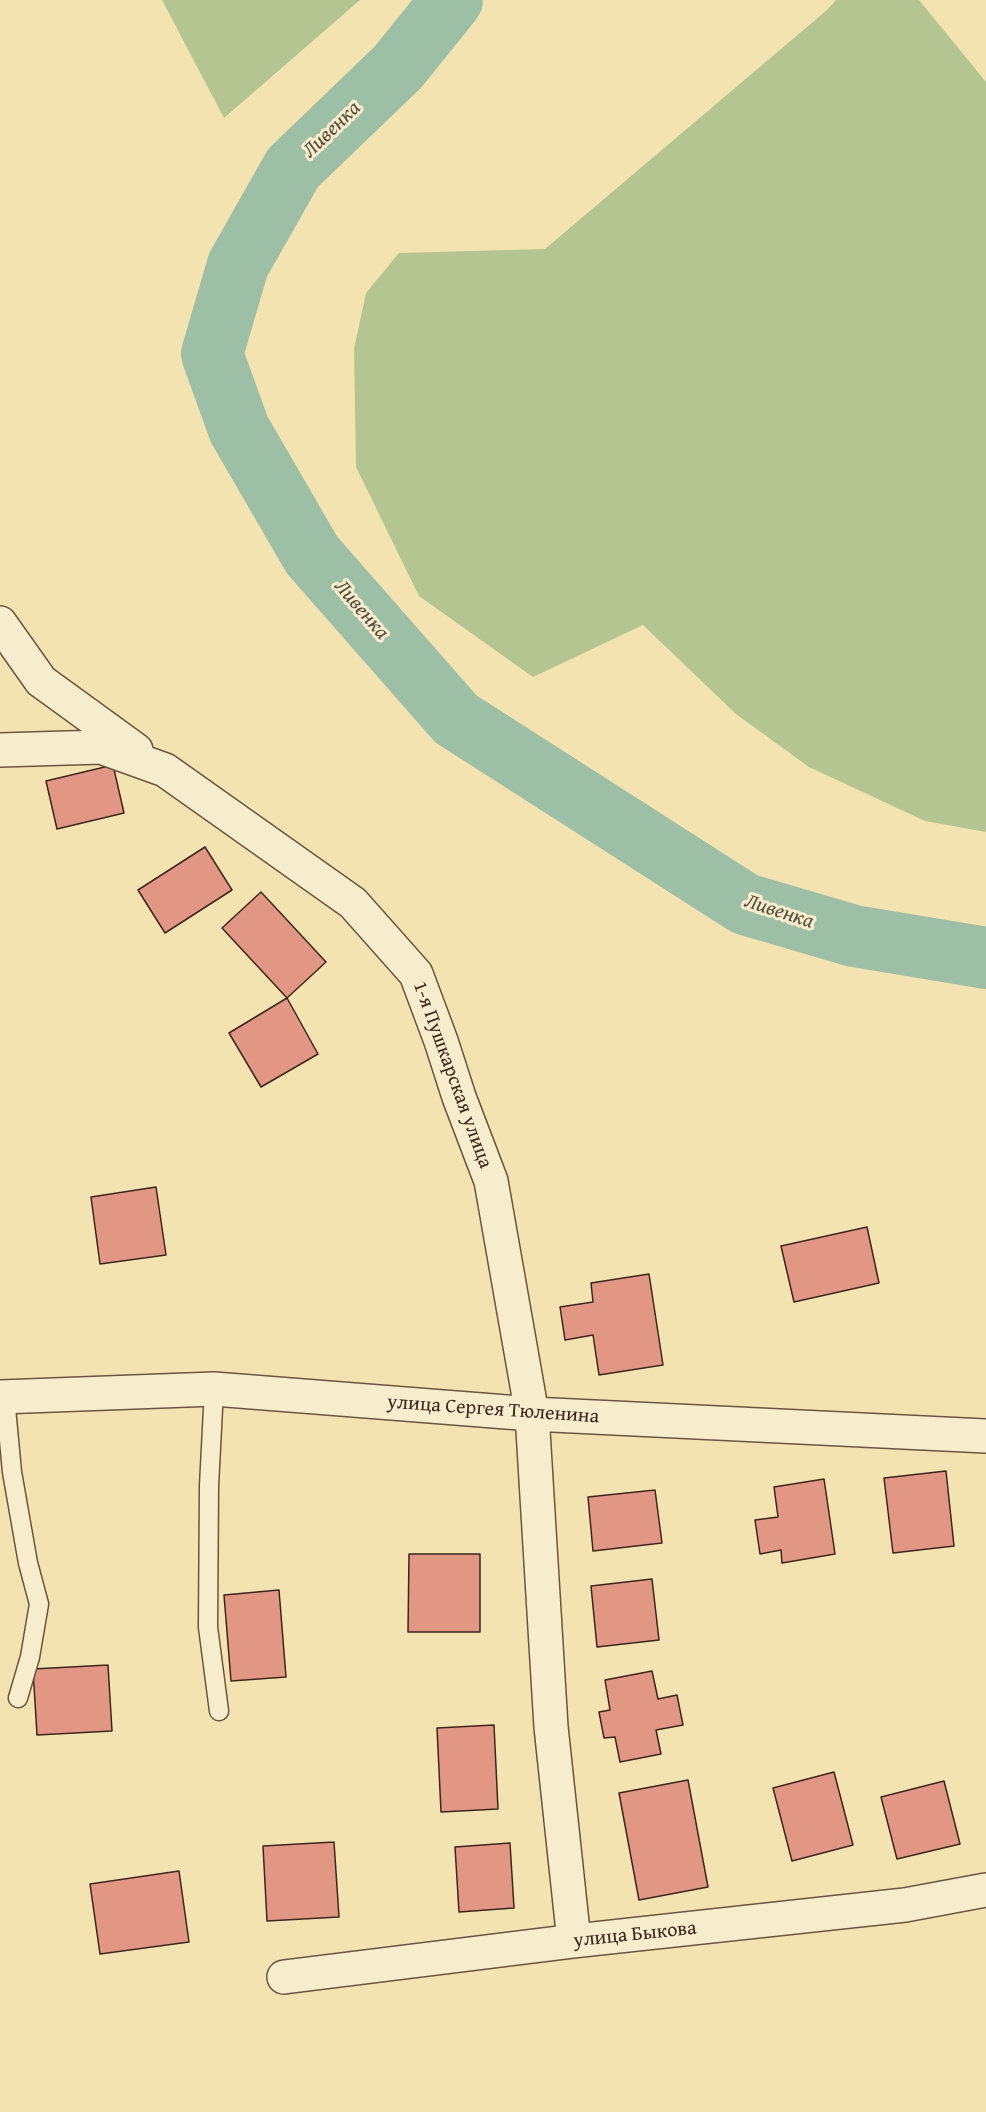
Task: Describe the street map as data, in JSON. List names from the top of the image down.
{
  "streets": {
    "street": ["1-я Пушкарская улица", "улица Сергея Тюленина", "улица Быкова"]
  },
  "crossings": [
    ["1-я Пушкарская улица", "улица Сергея Тюленина"],
    ["1-я Пушкарская улица", "улица Быкова"]
  ],
  "water": ["Ливенка"]
}
